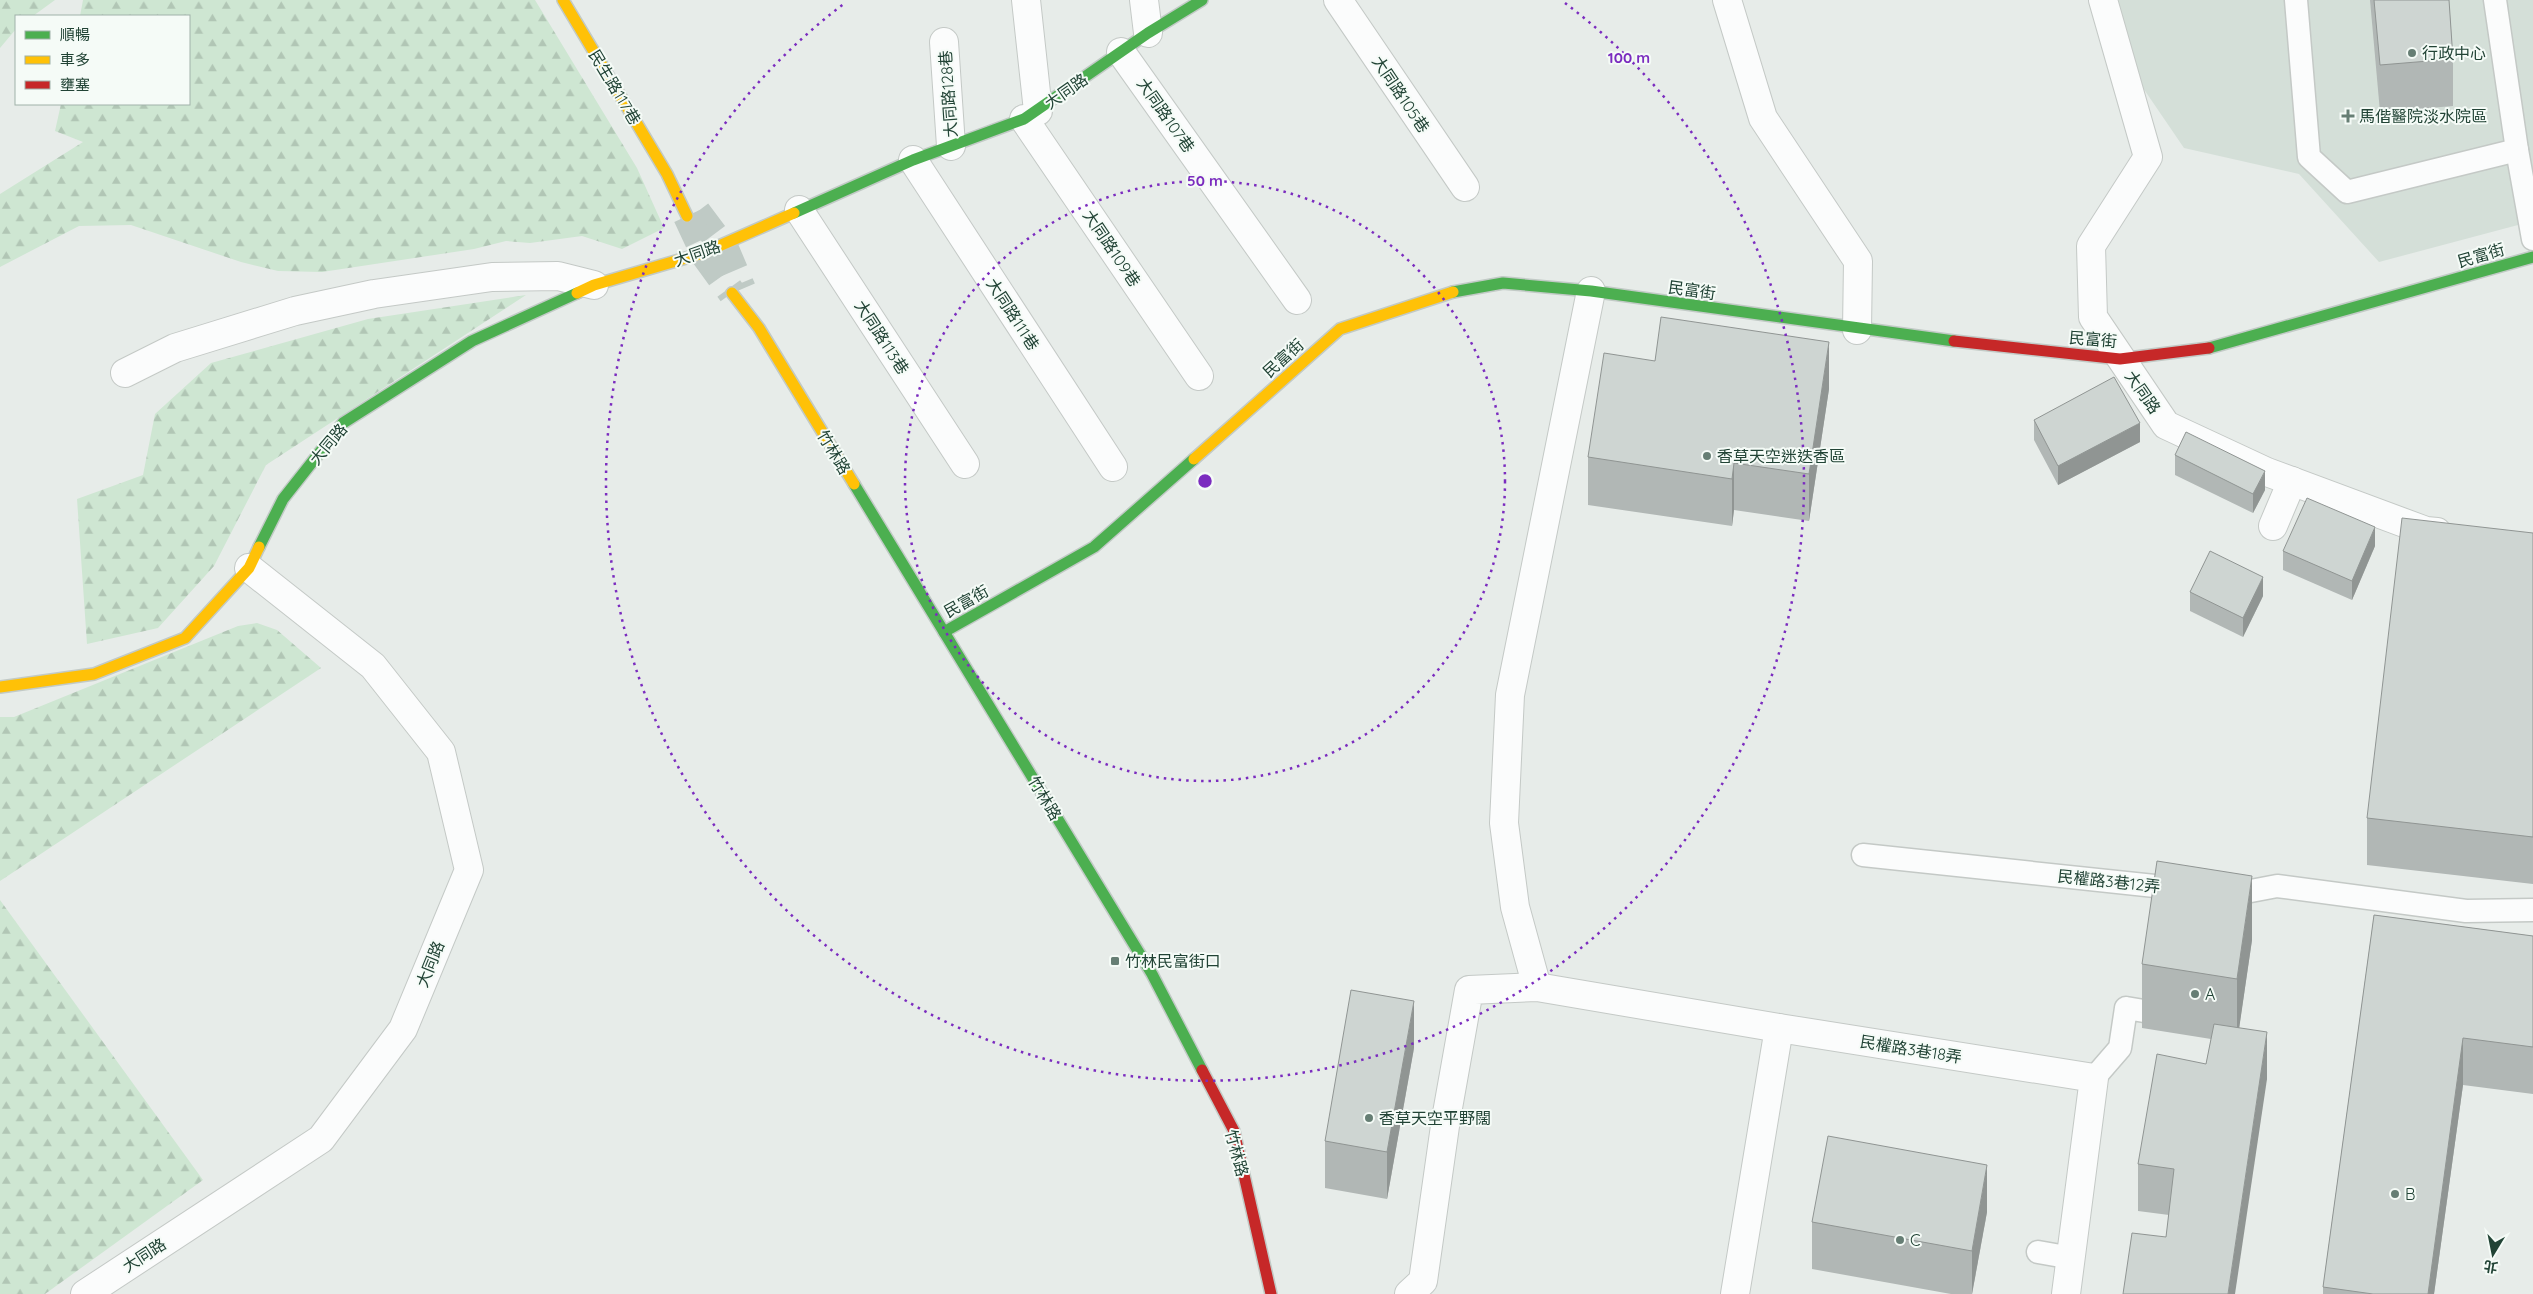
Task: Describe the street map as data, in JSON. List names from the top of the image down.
{
  "streets": {
    "street": [
      "民生路117巷",
      "大同路",
      "大同路128巷",
      "大同路105巷",
      "大同路107巷",
      "大同路109巷",
      "民富街",
      "大同路111巷",
      "大同路113巷",
      "竹林路",
      "民權路3巷18弄"
    ],
    "lane": ["民權路3巷12弄"]
  },
  "crossings": [
    ["大同路", "大同路128巷"],
    ["大同路", "大同路107巷"],
    ["大同路", "大同路109巷"],
    ["大同路", "民富街"],
    ["大同路", "大同路111巷"],
    ["大同路", "大同路113巷"],
    ["民富街", "竹林路"]
  ],
  "places": {
    "other": [
      "行政中心",
      "香草天空迷迭香區",
      "A",
      "香草天空平野闊",
      "B",
      "C"
    ],
    "health": ["馬偕醫院淡水院區"],
    "transit": ["竹林民富街口"]
  },
  "legend": ["順暢", "車多", "壅塞"],
  "north": "bottom",
  "rings": ["100 m", "50 m"]
}
